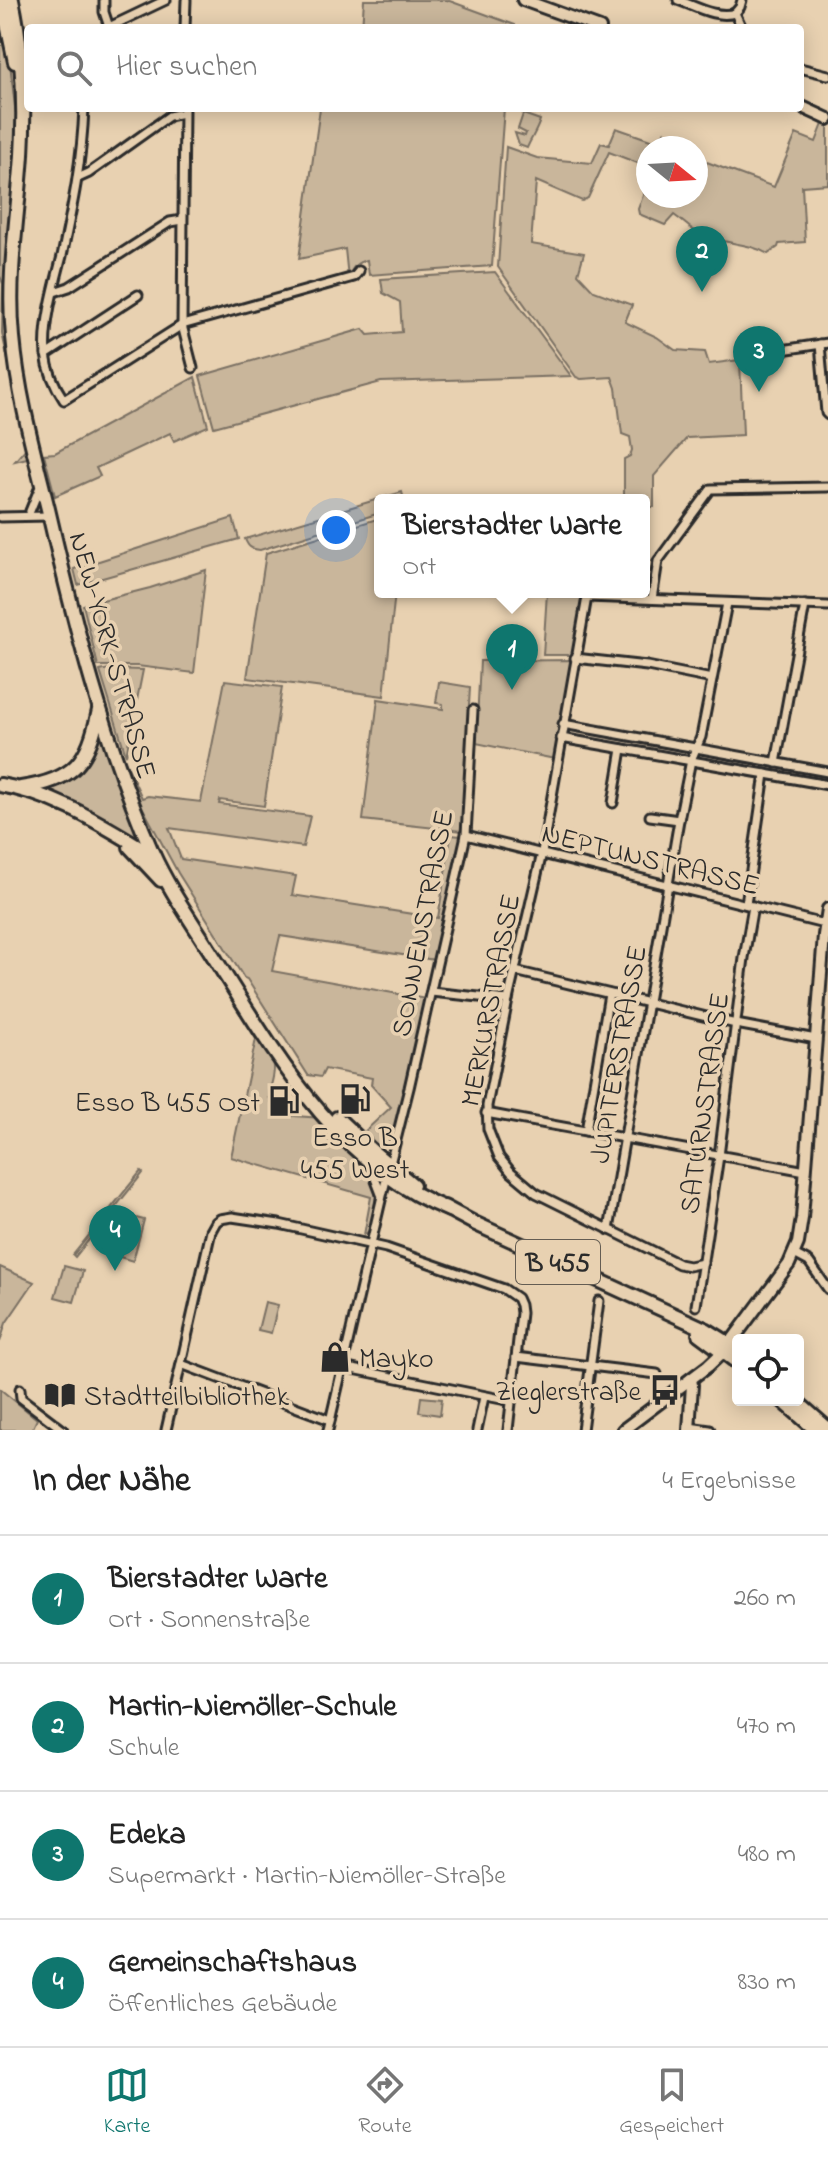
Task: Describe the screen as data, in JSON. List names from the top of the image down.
{
  "streets": {
    "main road": ["NEW-YORK-STRASSE", "B 455"],
    "street": [
      "NEPTUNSTRASSE",
      "SONNENSTRASSE",
      "MERKURSTRASSE",
      "JUPITERSTRASSE",
      "SATURNSTRASSE"
    ]
  },
  "crossings": [
    ["NEW-YORK-STRASSE", "B 455"],
    ["NEPTUNSTRASSE", "SONNENSTRASSE"],
    ["NEPTUNSTRASSE", "MERKURSTRASSE"],
    ["NEPTUNSTRASSE", "JUPITERSTRASSE"],
    ["NEPTUNSTRASSE", "SATURNSTRASSE"],
    ["SONNENSTRASSE", "B 455"],
    ["MERKURSTRASSE", "JUPITERSTRASSE"],
    ["MERKURSTRASSE", "SATURNSTRASSE"]
  ],
  "places": {
    "fuel station": ["Esso B 455 West", "Esso B 455 Ost"],
    "shop": ["Mayko"],
    "bus stop": ["Zieglerstraße"],
    "library": ["Stadtteilbibliothek"]
  },
  "north": "right",
  "page": {
    "search": "Hier suchen",
    "pins": [
      "2",
      "3",
      "1",
      "4"
    ],
    "popup": ["Bierstadter Warte", "Ort"],
    "heading": ["In der Nähe", "4 Ergebnisse"],
    "list": [
      {
        "mark": "1",
        "name": "Bierstadter Warte",
        "note": "Ort · Sonnenstraße",
        "value": "260 m"
      },
      {
        "mark": "2",
        "name": "Martin-Niemöller-Schule",
        "note": "Schule",
        "value": "470 m"
      },
      {
        "mark": "3",
        "name": "Edeka",
        "note": "Supermarkt · Martin-Niemöller-Straße",
        "value": "480 m"
      },
      {
        "mark": "4",
        "name": "Gemeinschaftshaus",
        "note": "Öffentliches Gebäude",
        "value": "830 m"
      }
    ],
    "nav": ["Karte", "Route", "Gespeichert"]
  }
}
